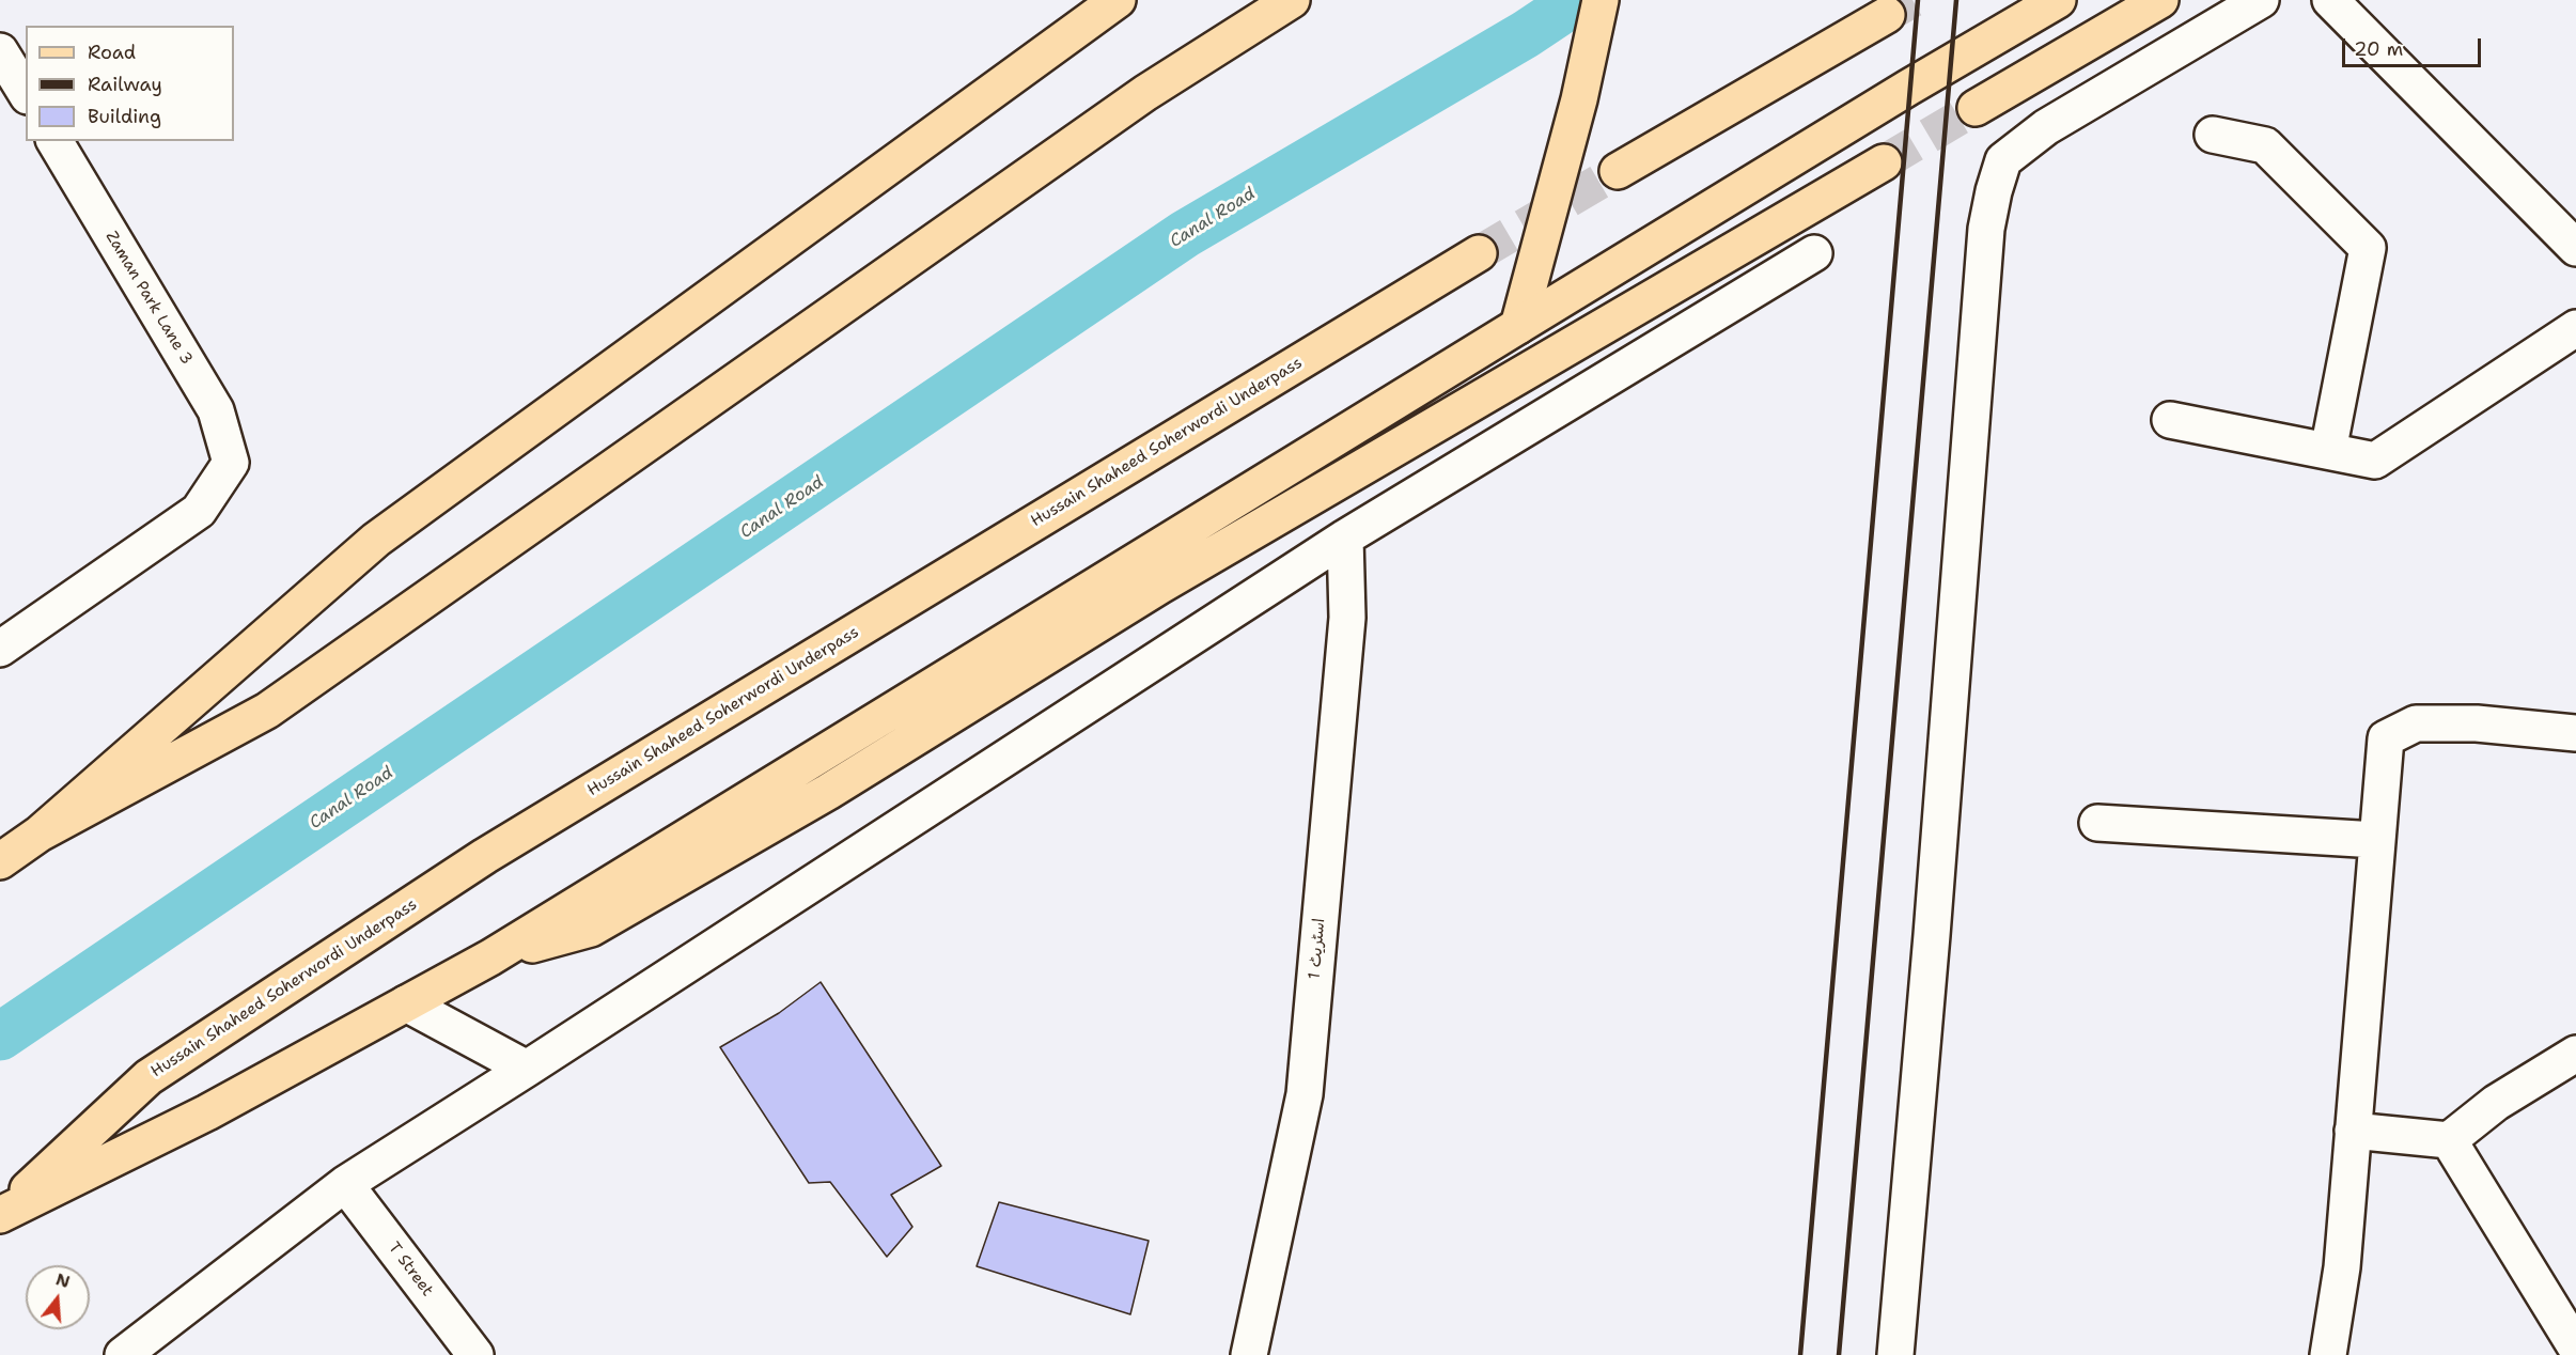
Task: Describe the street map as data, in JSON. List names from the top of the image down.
{
  "streets": {
    "main road": ["Hussain Shaheed Soherwordi Underpass"],
    "street": ["Zaman Park Lane 3", "اسٹریٹ 1", "T Street"]
  },
  "water": ["Canal Road"],
  "legend": ["Road", "Railway", "Building"],
  "scale_bar": "20 m",
  "north": "top"
}
